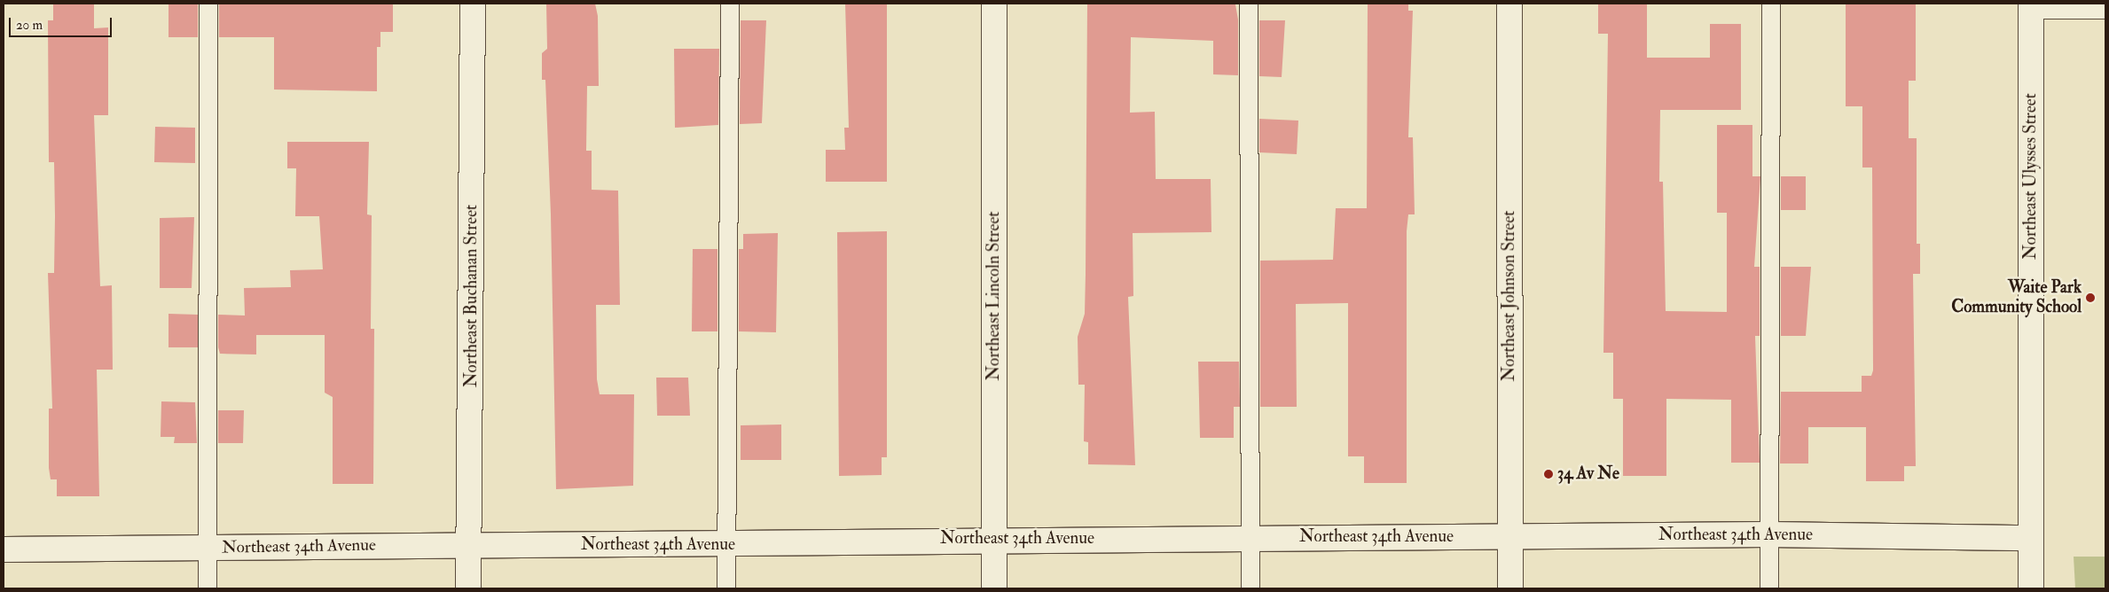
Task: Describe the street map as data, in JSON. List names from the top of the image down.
{
  "streets": {
    "street": [
      "Northeast Ulysses Street",
      "Northeast Buchanan Street",
      "Northeast Lincoln Street",
      "Northeast Johnson Street",
      "Northeast 34th Avenue"
    ]
  },
  "crossings": [
    ["Northeast Ulysses Street", "Northeast 34th Avenue"],
    ["Northeast Buchanan Street", "Northeast 34th Avenue"],
    ["Northeast Lincoln Street", "Northeast 34th Avenue"],
    ["Northeast Johnson Street", "Northeast 34th Avenue"]
  ],
  "places": ["Waite Park Community School", "34 Av Ne"],
  "scale_bar": "20 m"
}
